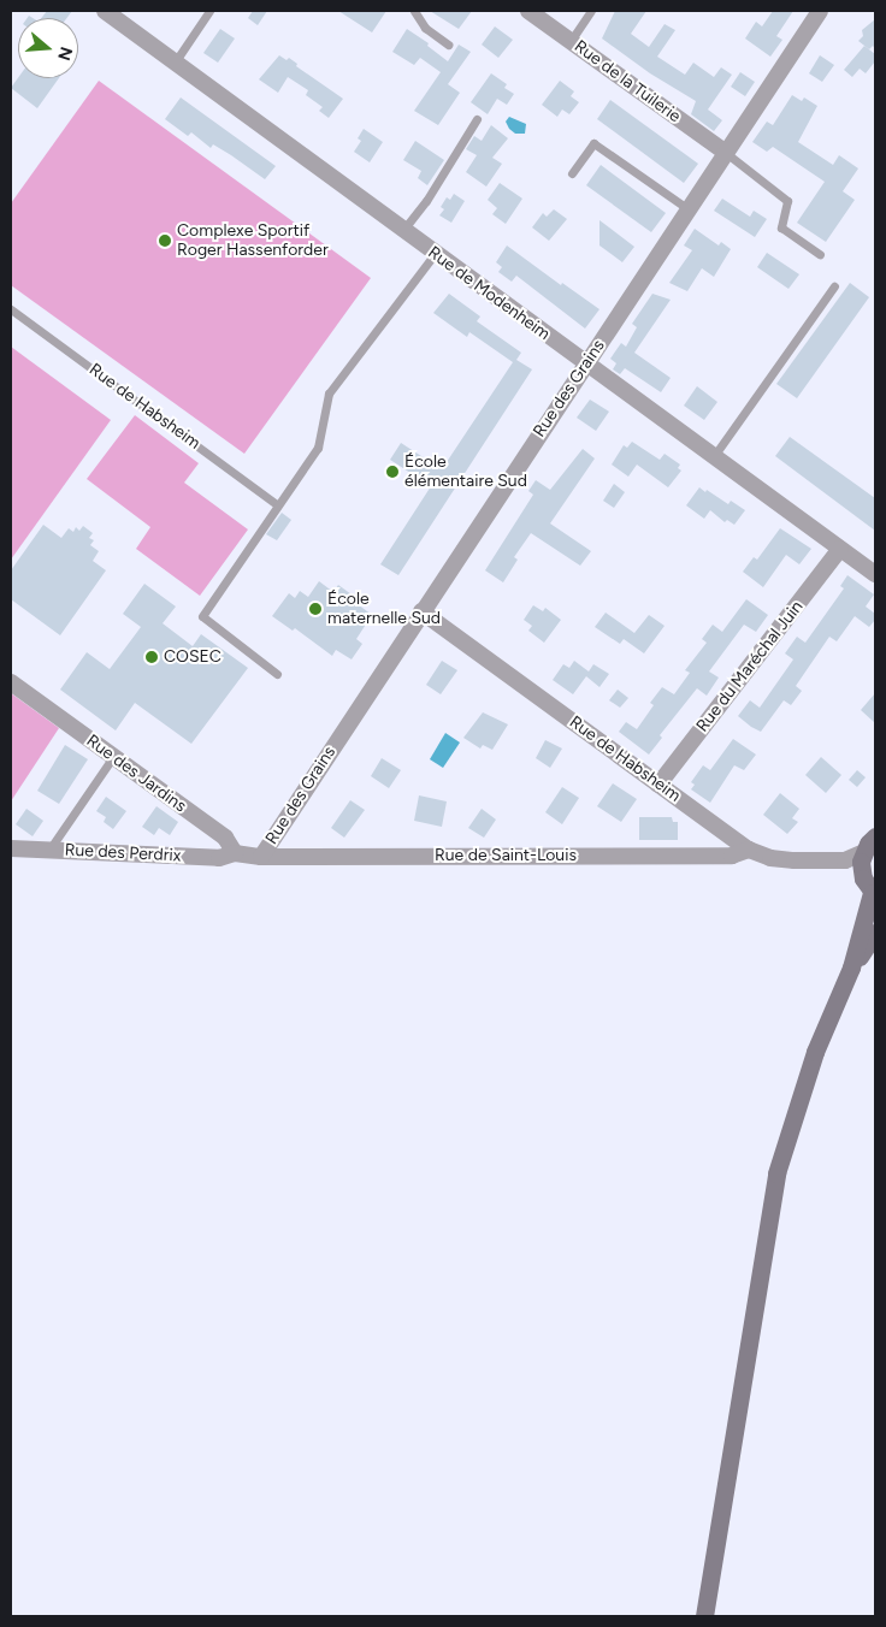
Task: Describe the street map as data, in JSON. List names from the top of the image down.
{
  "streets": {
    "street": [
      "Rue de la Tuilerie",
      "Rue de Modenheim",
      "Rue des Grains",
      "Rue de Habsheim",
      "Rue du Maréchal Juin",
      "Rue des Jardins",
      "Rue des Perdrix",
      "Rue de Saint-Louis"
    ]
  },
  "crossings": [
    ["Rue de la Tuilerie", "Rue des Grains"],
    ["Rue de Modenheim", "Rue des Grains"],
    ["Rue de Modenheim", "Rue du Maréchal Juin"],
    ["Rue des Grains", "Rue de Habsheim"],
    ["Rue des Grains", "Rue de Saint-Louis"],
    ["Rue de Habsheim", "Rue du Maréchal Juin"],
    ["Rue de Habsheim", "Rue de Saint-Louis"],
    ["Rue des Jardins", "Rue des Perdrix"]
  ],
  "places": [
    "Complexe Sportif Roger Hassenforder",
    "École élémentaire Sud",
    "École maternelle Sud",
    "COSEC"
  ],
  "north": "right"
}
